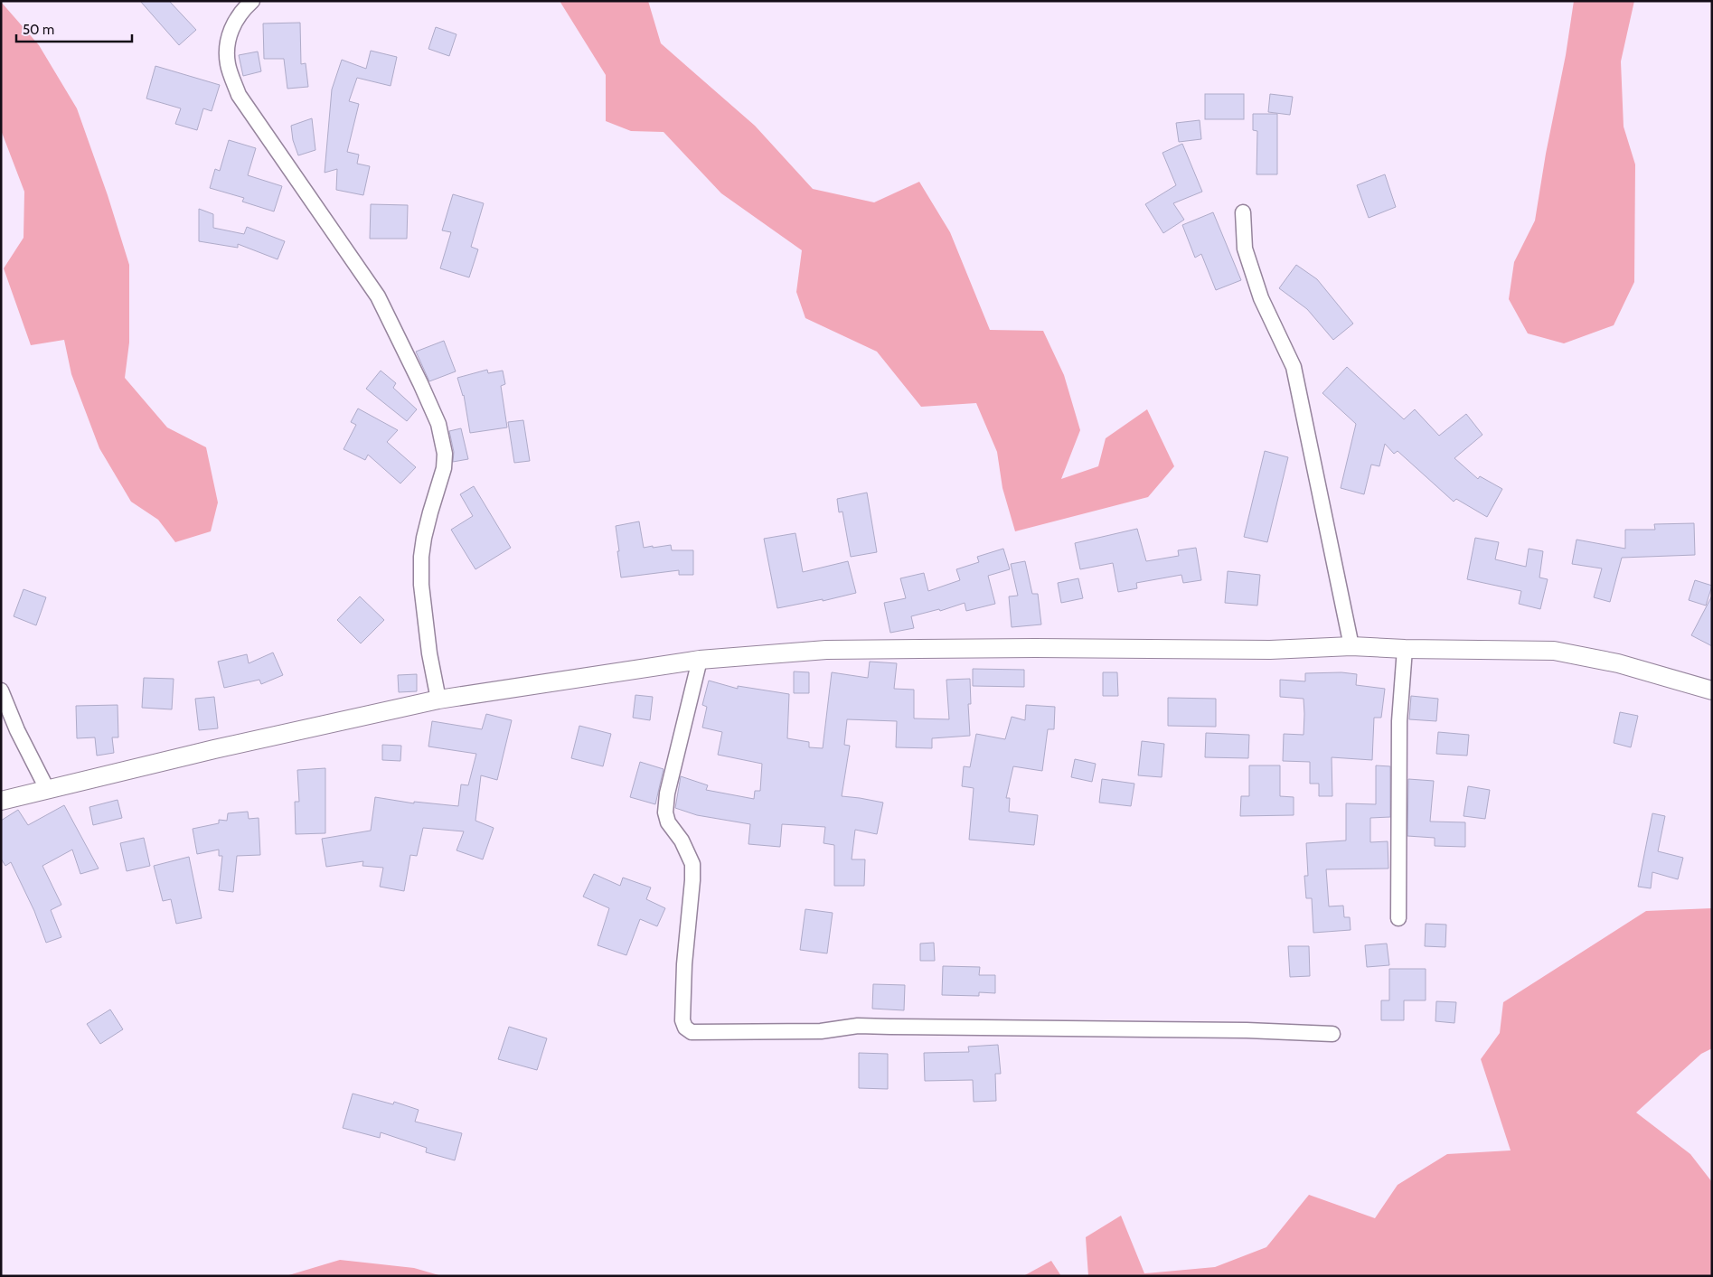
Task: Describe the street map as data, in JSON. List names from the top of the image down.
{
  "scale_bar": "50 m"
}
